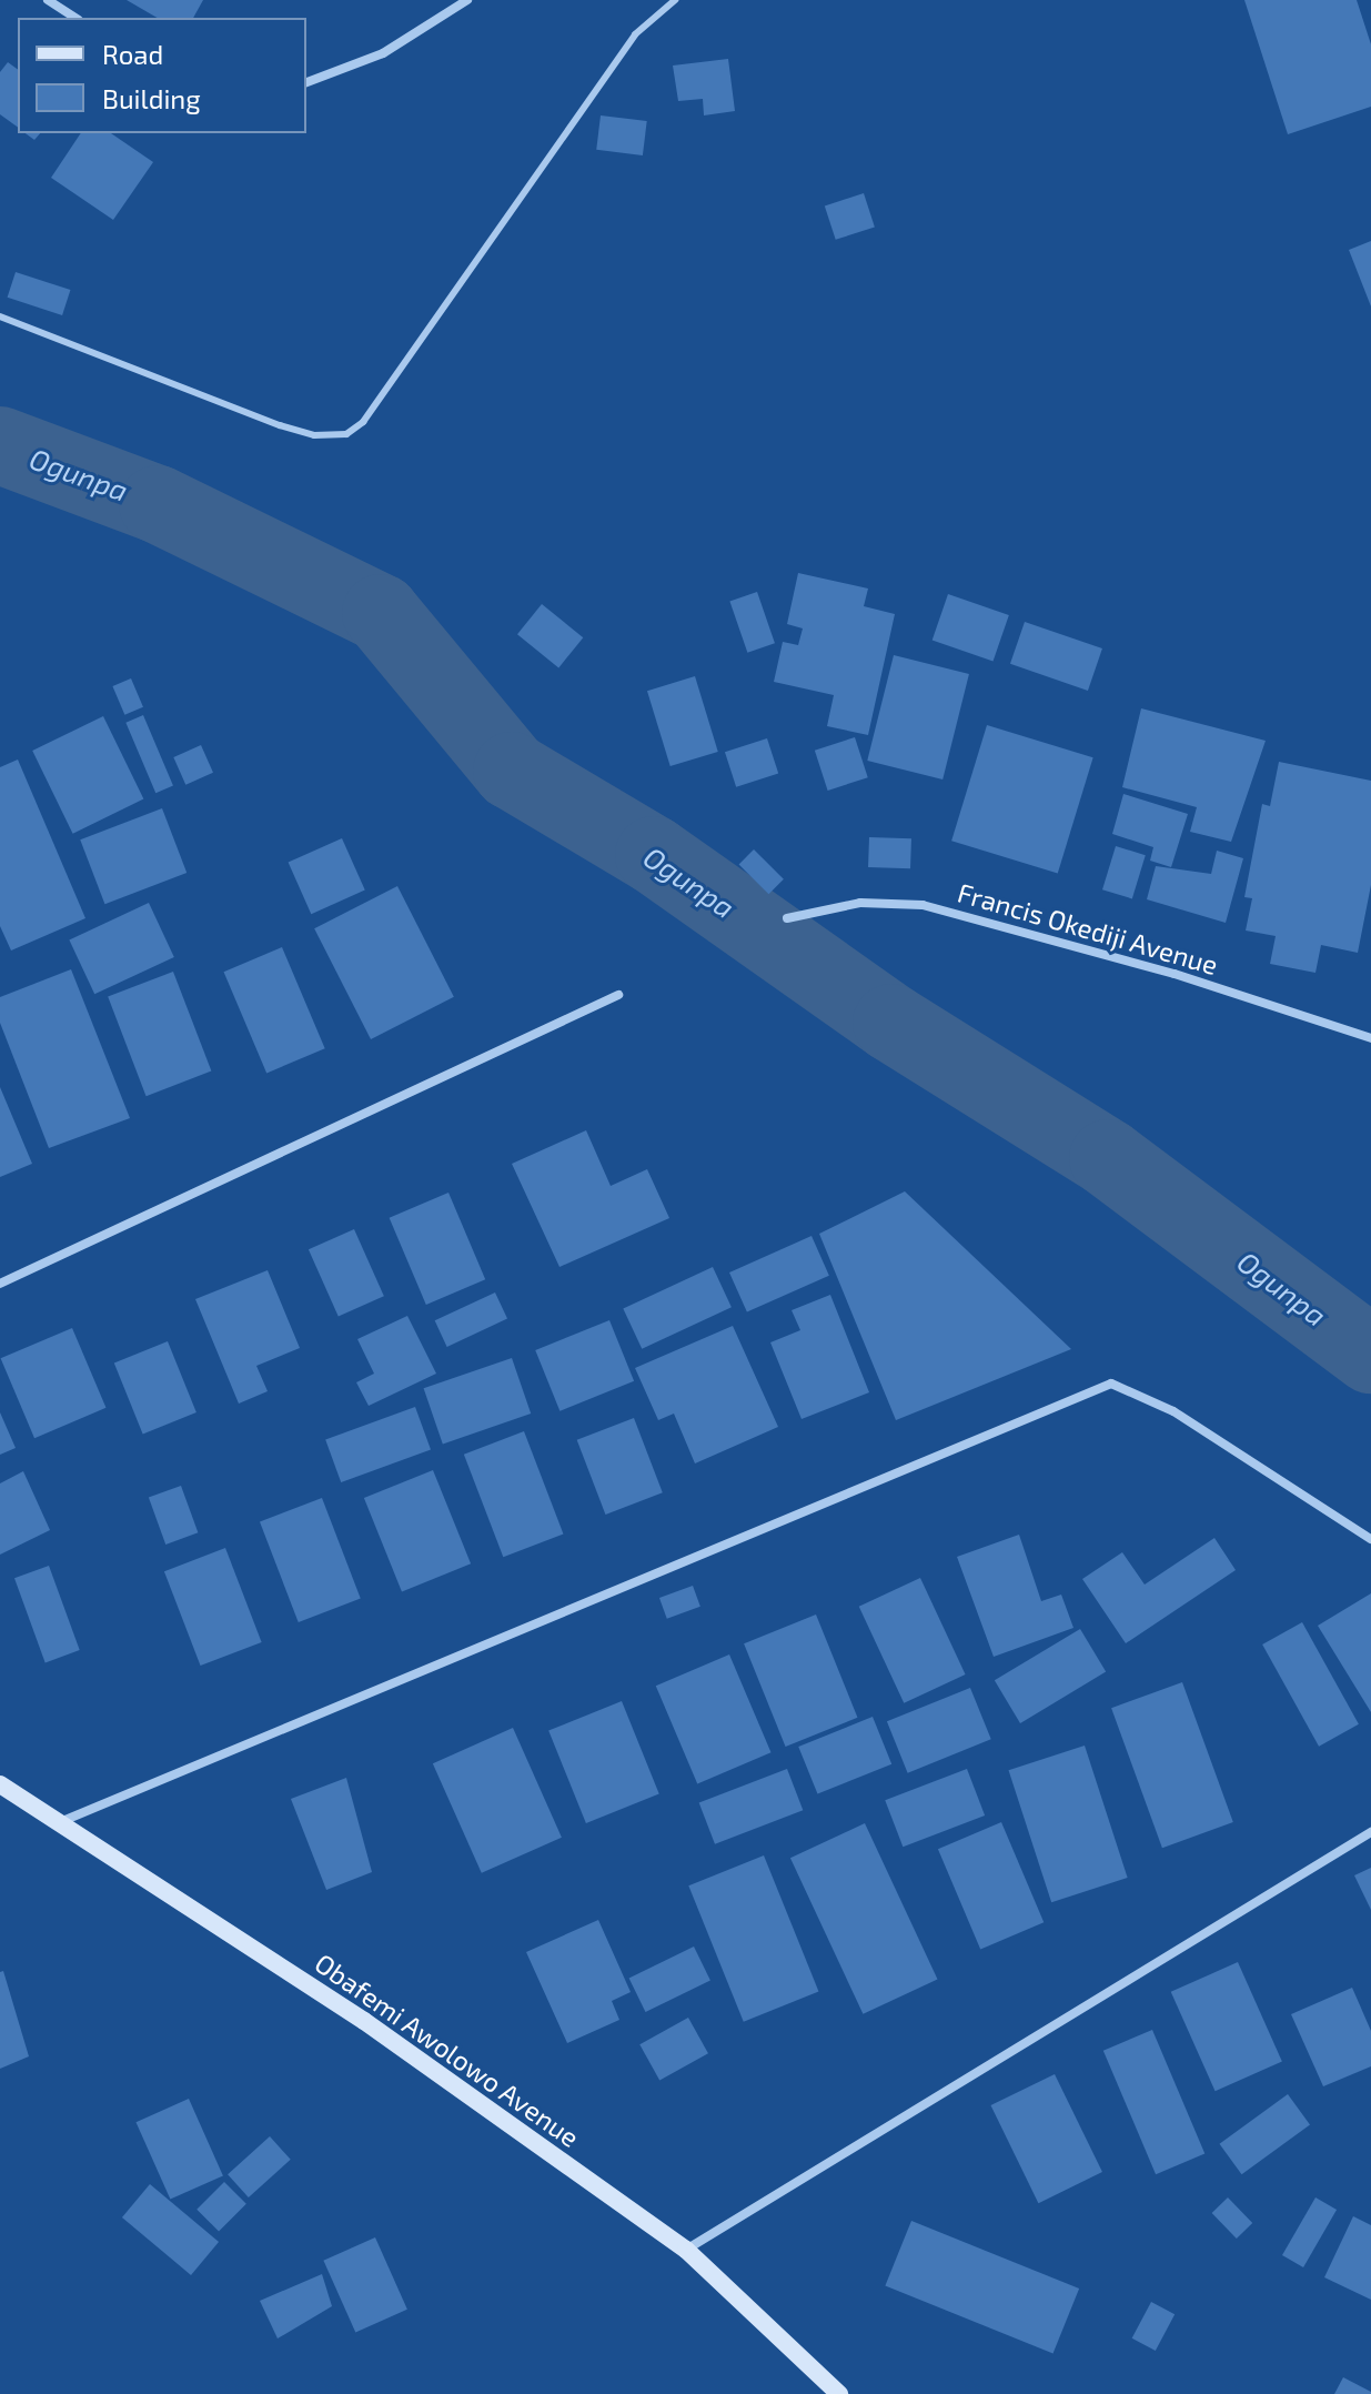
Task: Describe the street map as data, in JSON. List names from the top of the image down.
{
  "streets": {
    "main road": ["Obafemi Awolowo Avenue"],
    "street": ["Francis Okediji Avenue"]
  },
  "water": ["Ogunpa"],
  "legend": ["Road", "Building"]
}
